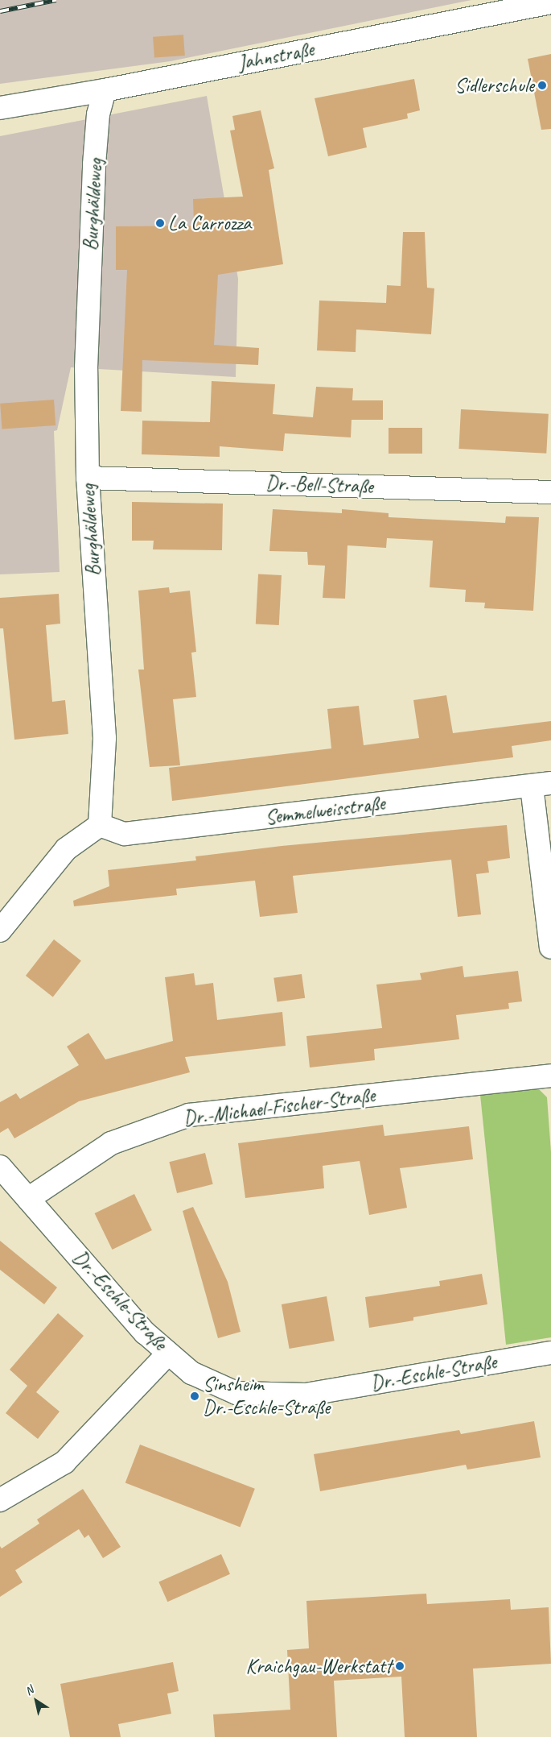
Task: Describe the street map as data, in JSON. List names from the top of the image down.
{
  "streets": {
    "street": [
      "Jahnstraße",
      "Burghäldeweg",
      "Dr.-Bell-Straße",
      "Semmelweisstraße",
      "Dr.-Michael-Fischer-Straße",
      "Dr.-Eschle-Straße"
    ]
  },
  "crossings": [
    ["Jahnstraße", "Burghäldeweg"],
    ["Burghäldeweg", "Dr.-Bell-Straße"],
    ["Burghäldeweg", "Semmelweisstraße"],
    ["Dr.-Michael-Fischer-Straße", "Dr.-Eschle-Straße"]
  ],
  "places": [
    "Sidlerschule",
    "La Carrozza",
    "Sinsheim Dr.-Eschle-Straße",
    "Kraichgau-Werkstatt"
  ],
  "north": "top left"
}
